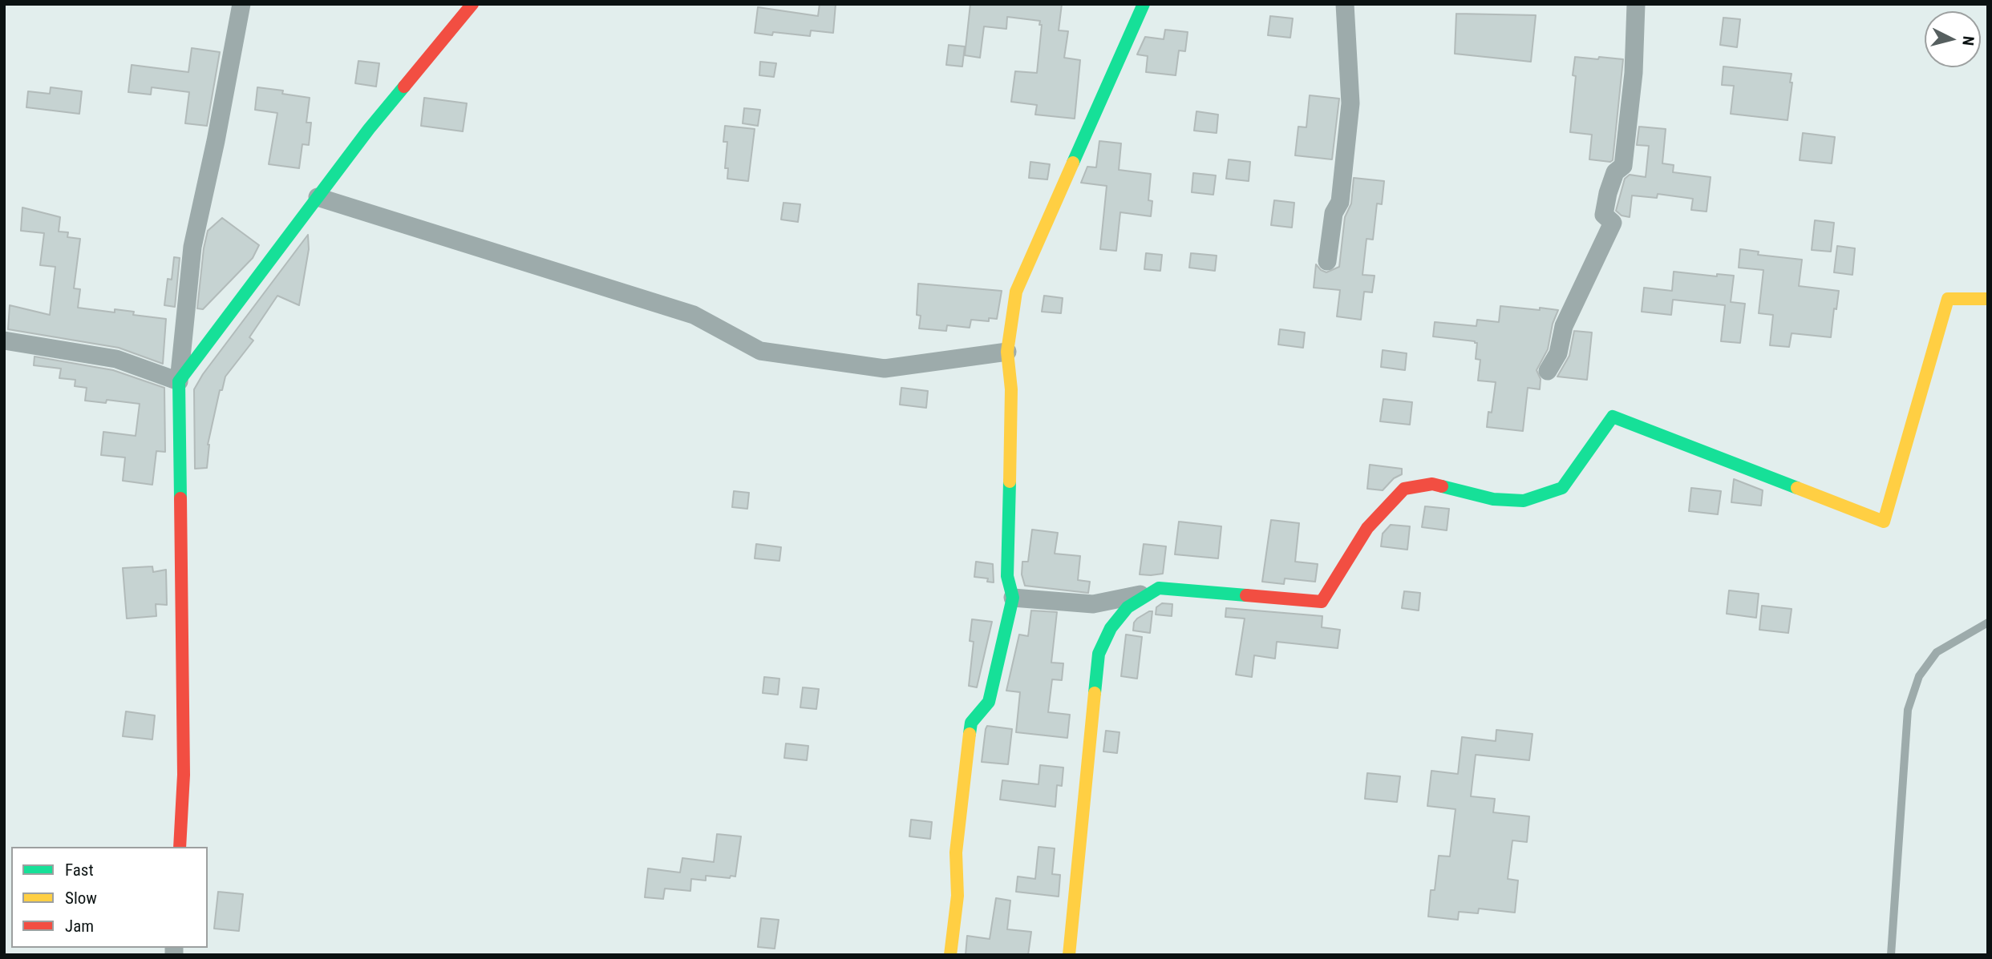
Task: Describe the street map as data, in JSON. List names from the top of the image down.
{
  "legend": ["Fast", "Slow", "Jam"],
  "north": "right"
}
